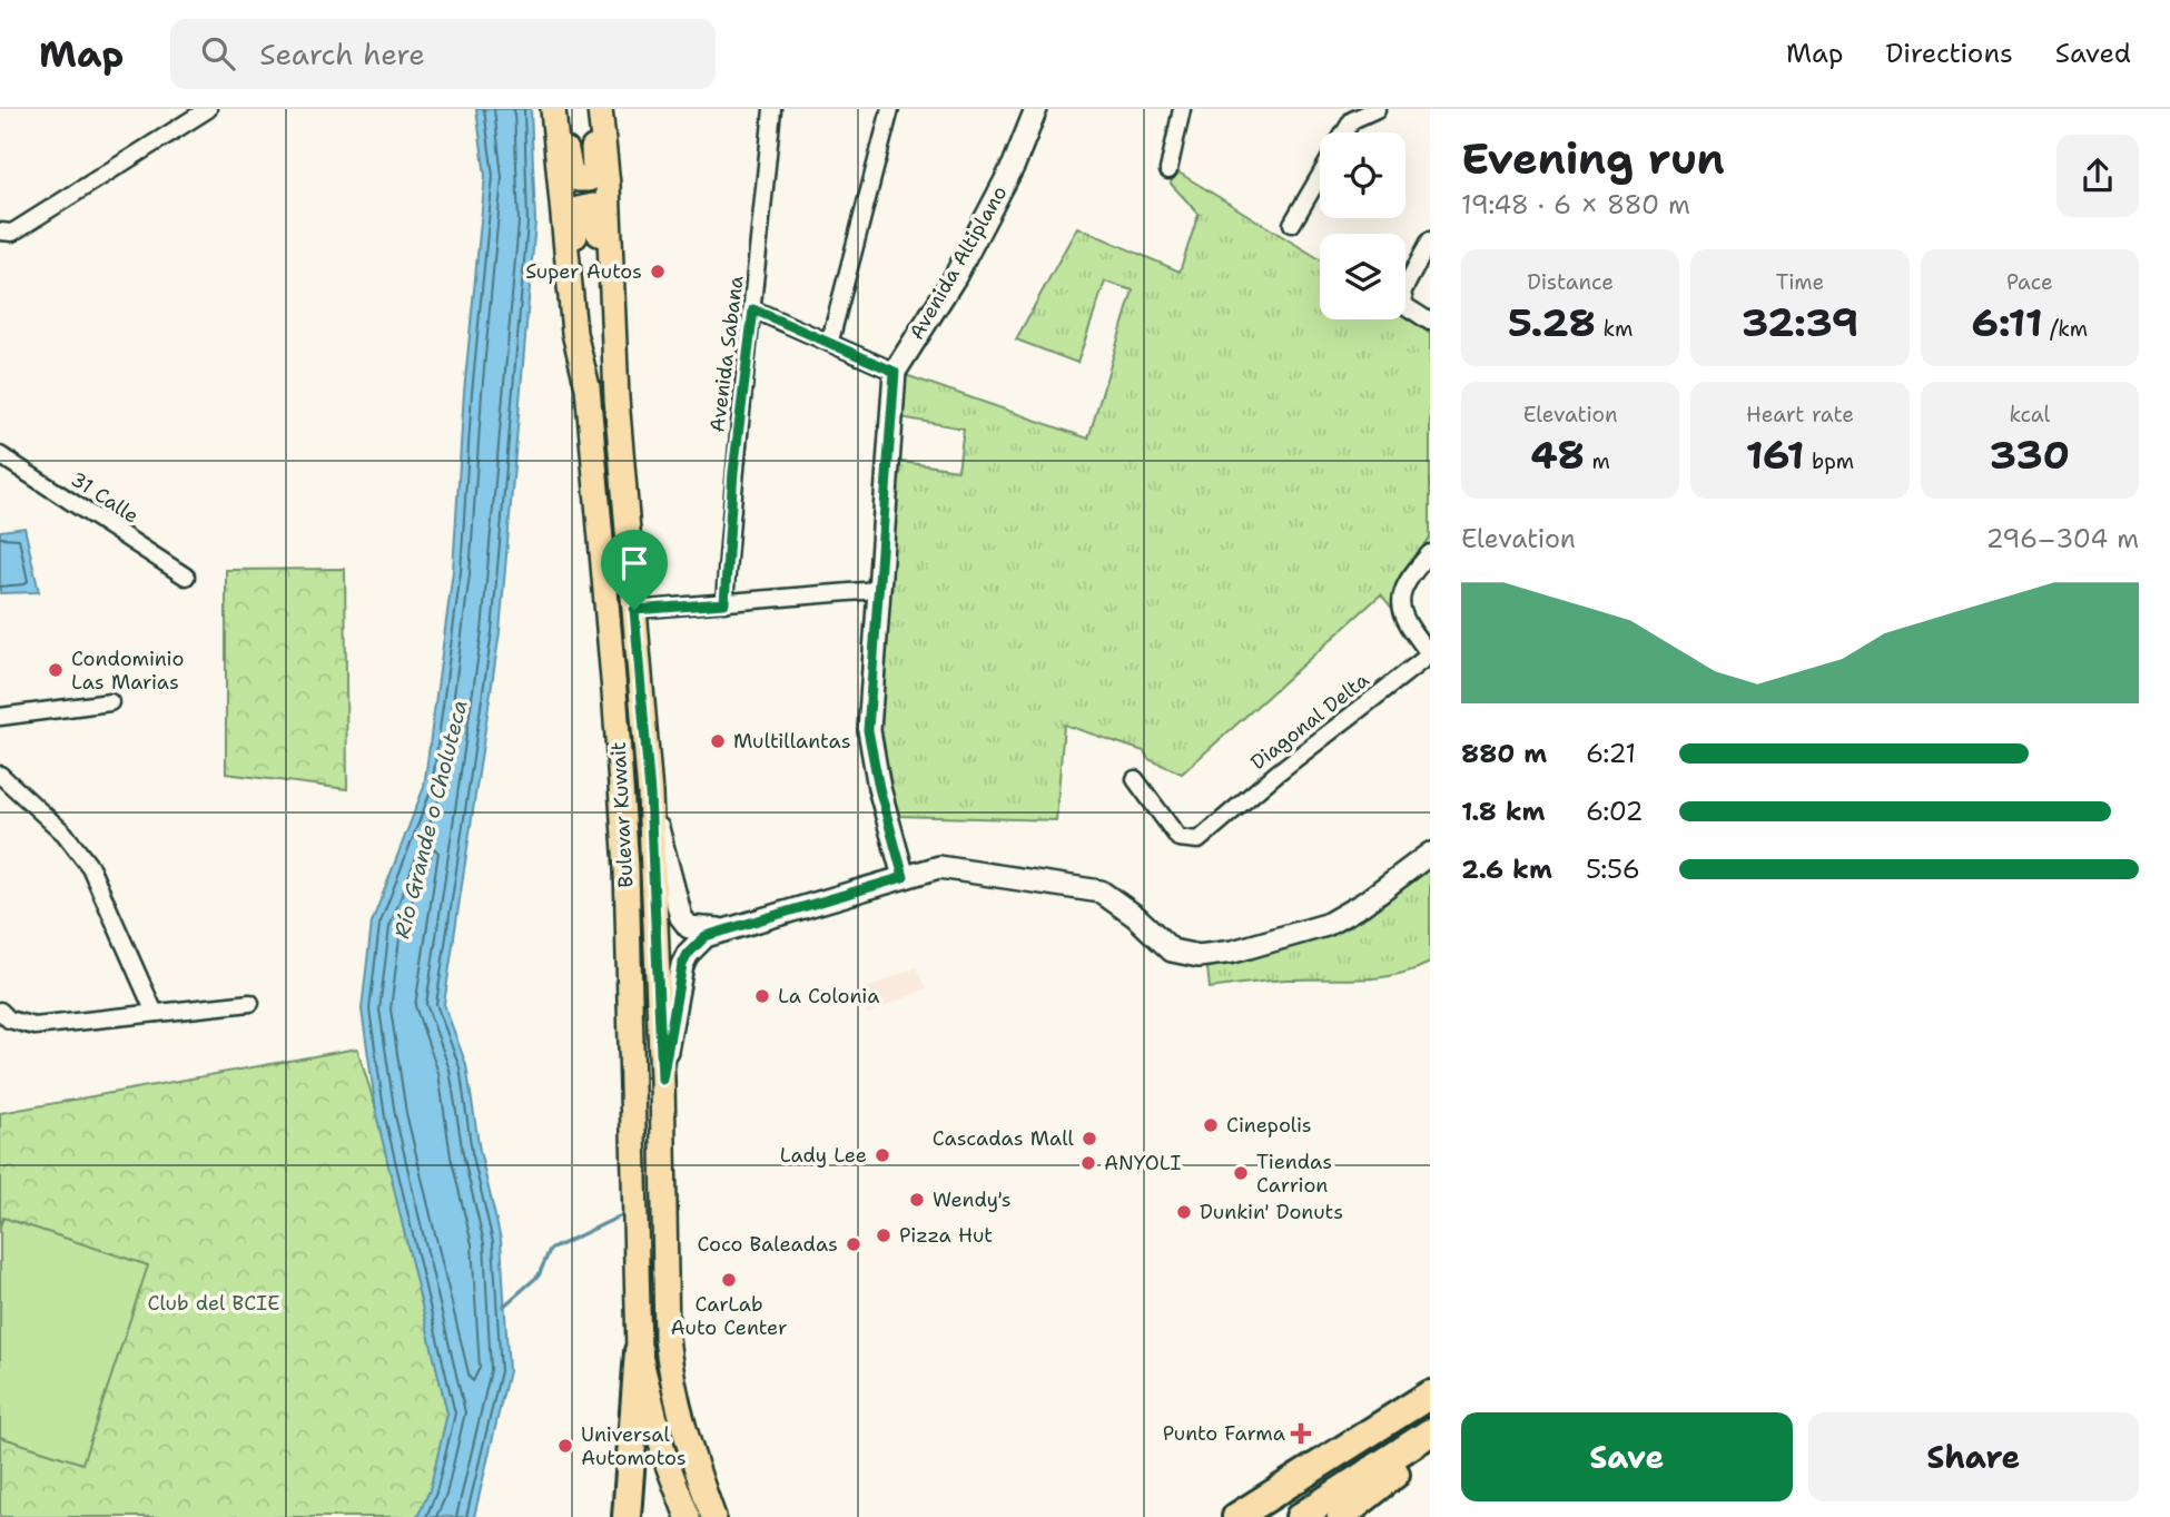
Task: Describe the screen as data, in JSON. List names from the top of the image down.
{
  "streets": {
    "main road": ["Bulevar Kuwait"],
    "street": [
      "Avenida Altiplano",
      "Avenida Sabana",
      "31 Calle",
      "Diagonal Delta"
    ]
  },
  "water": ["Río Grande o Choluteca"],
  "parks": ["Club del BCIE"],
  "places": {
    "other": [
      "Super Autos",
      "Condominio Las Marias",
      "Multillantas",
      "La Colonia",
      "Cinepolis",
      "Cascadas Mall",
      "Lady Lee",
      "ANYOLI",
      "Tiendas Carrion",
      "Wendy's",
      "Dunkin' Donuts",
      "Pizza Hut",
      "Coco Baleadas",
      "CarLab Auto Center",
      "Universal Automotos"
    ],
    "health": ["Punto Farma"]
  },
  "page": {
    "header": "Map",
    "search": "Search here",
    "nav": ["Map", "Directions", "Saved"],
    "heading": ["Evening run", "19:48 · 6 × 880 m"],
    "stats": [
      ["Distance", "5.28 km"],
      ["Time", "32:39"],
      ["Pace", "6:11 /km"],
      ["Elevation", "48 m"],
      ["Heart rate", "161 bpm"],
      ["kcal", "330"]
    ],
    "chart": ["Elevation", "296–304 m"],
    "list": [
      {
        "name": "880 m",
        "note": "6:21"
      },
      {
        "name": "1.8 km",
        "note": "6:02"
      },
      {
        "name": "2.6 km",
        "note": "5:56"
      }
    ],
    "buttons": ["Save", "Share"]
  }
}
